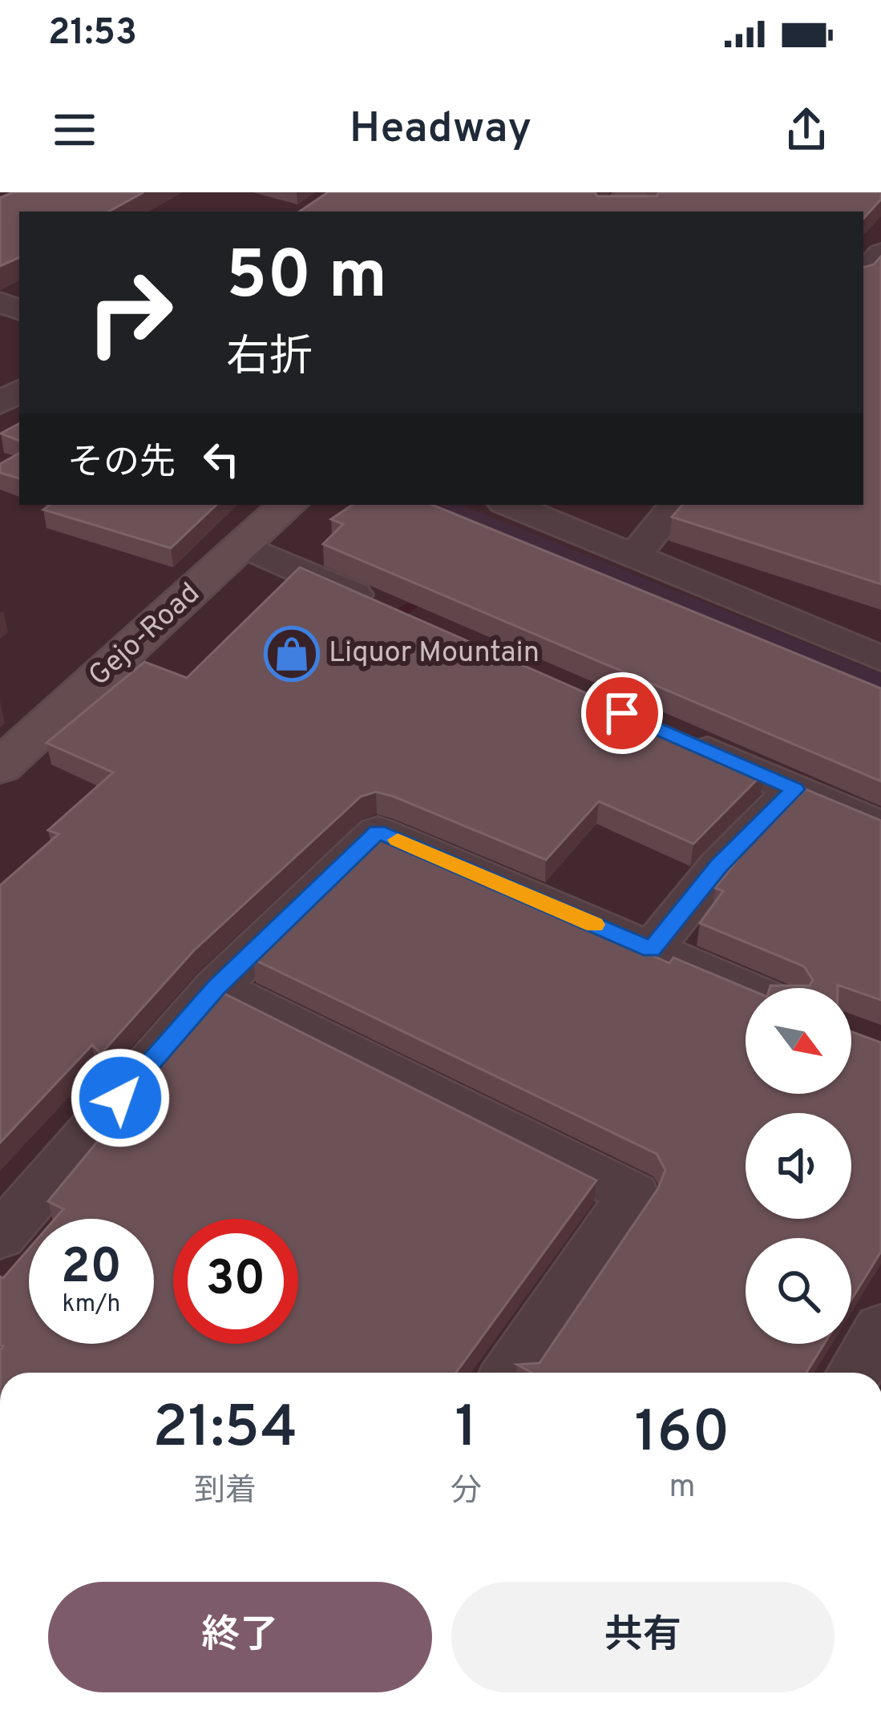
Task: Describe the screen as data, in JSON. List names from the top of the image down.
{
  "streets": {
    "street": ["Gejo-Road"]
  },
  "places": {
    "shop": ["Liquor Mountain"]
  },
  "north": "bottom right",
  "page": {
    "status": "21:53",
    "header": "Headway",
    "turn": ["50 m", "右折"],
    "then": "その先",
    "speed": "20 km/h",
    "limit": "30",
    "eta": [
      "21:54",
      "到着",
      "1",
      "分",
      "160",
      "m"
    ],
    "buttons": ["終了", "共有"]
  }
}
